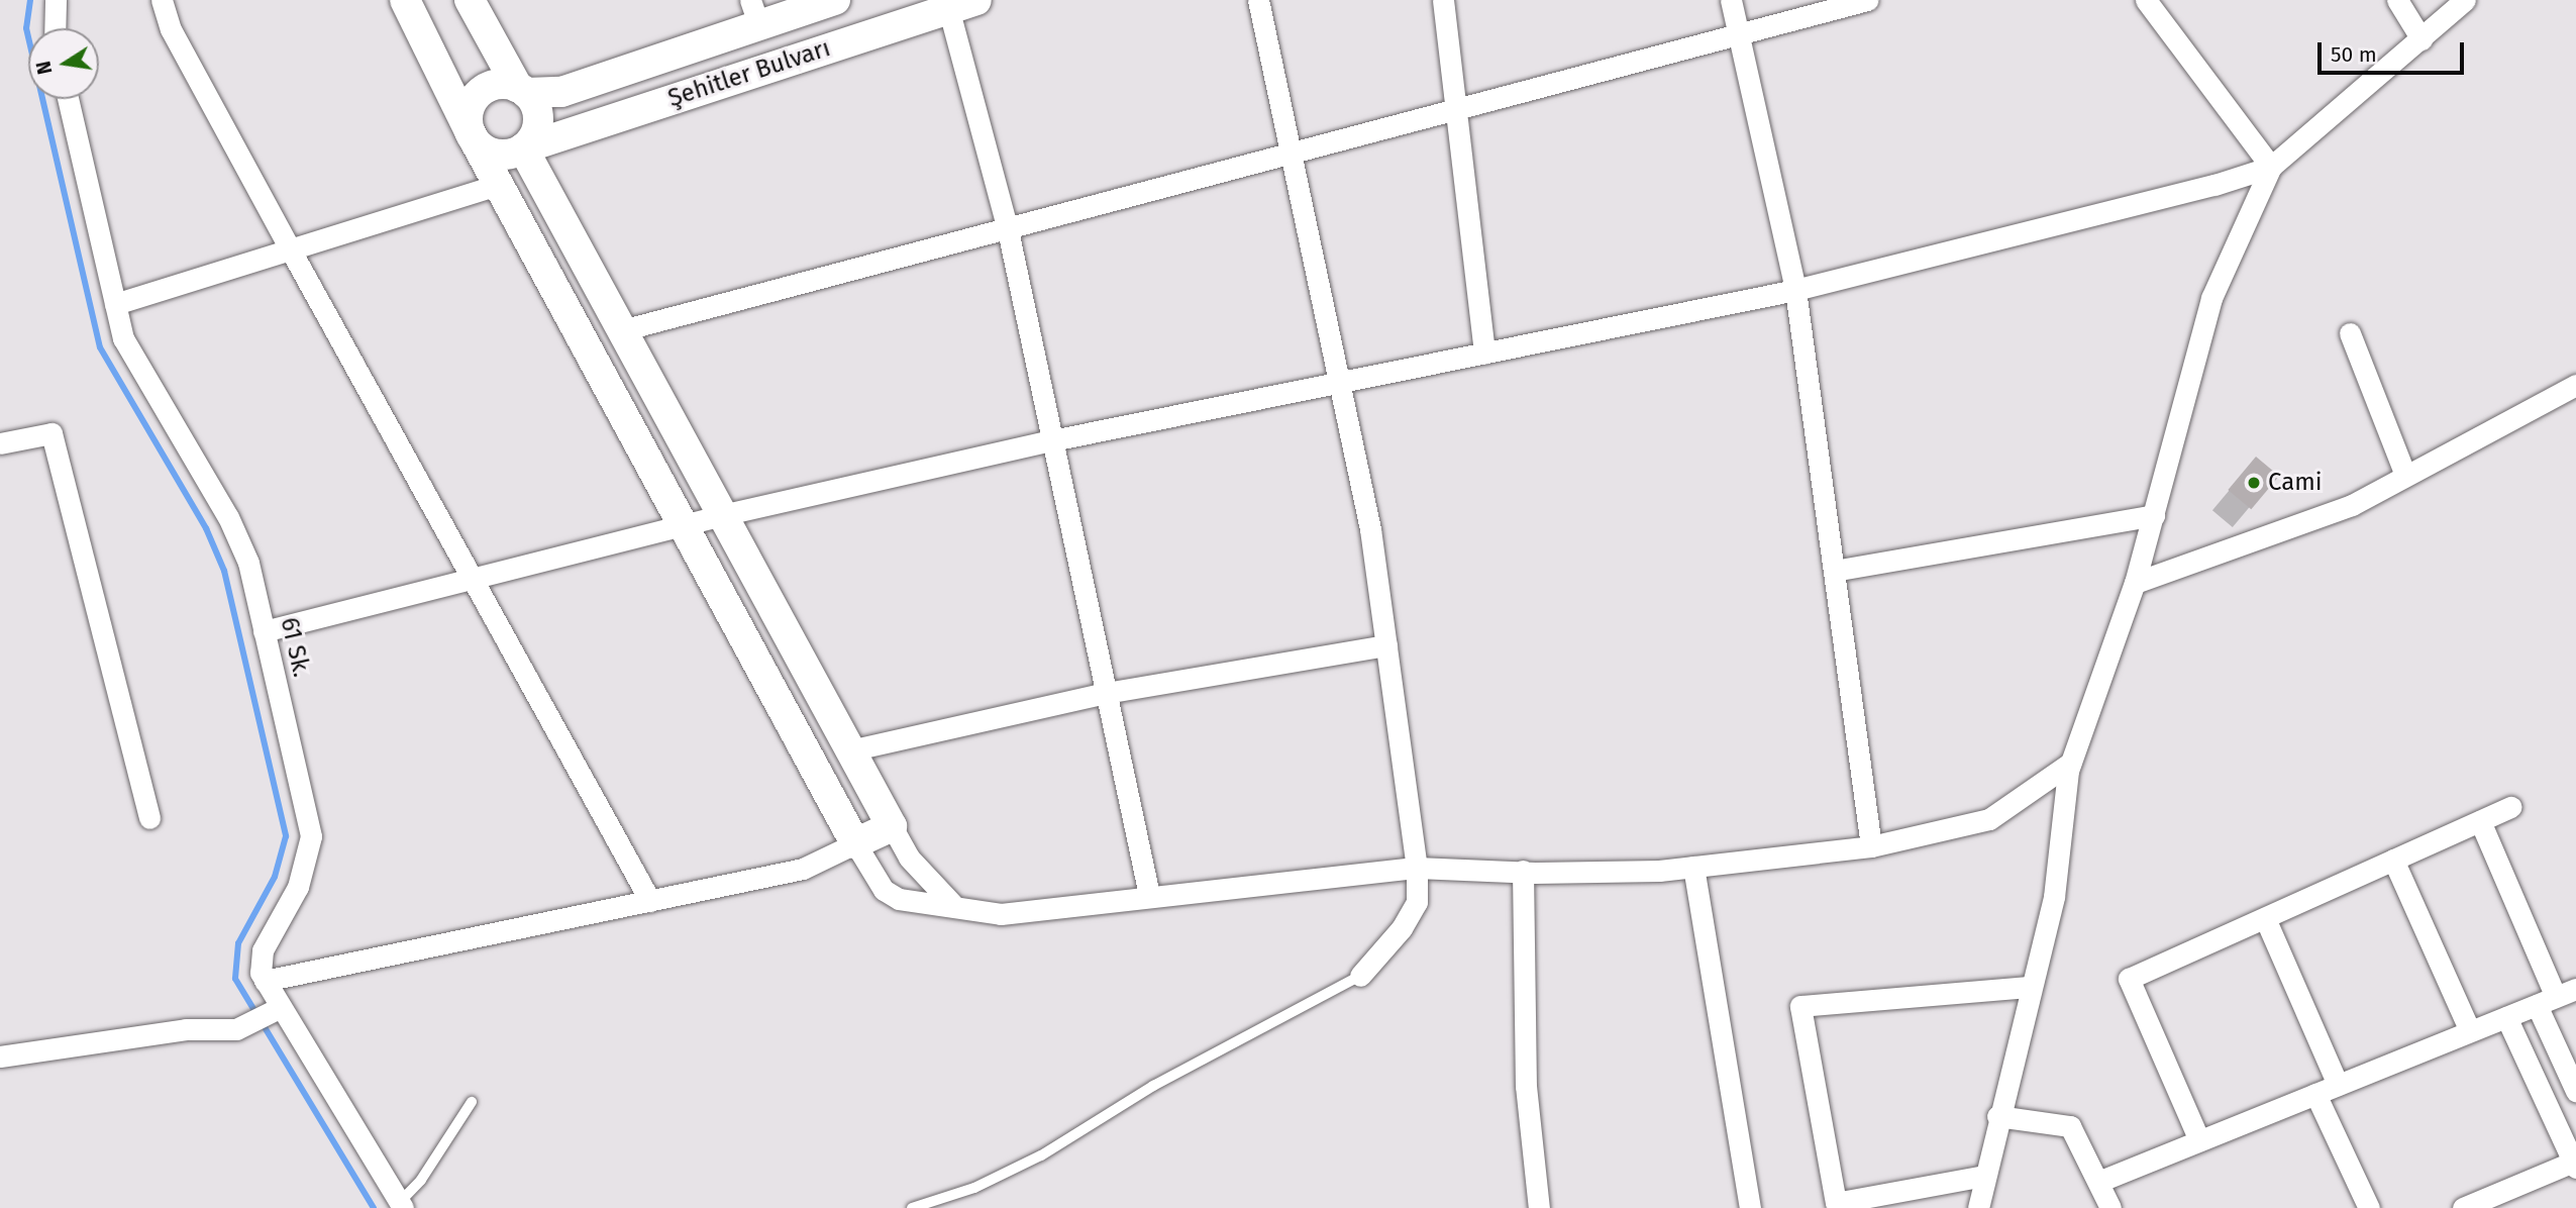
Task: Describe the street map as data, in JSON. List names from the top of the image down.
{
  "streets": {
    "main road": ["Şehitler Bulvarı"],
    "street": ["61 Sk."]
  },
  "places": ["Cami"],
  "scale_bar": "50 m",
  "north": "left"
}
